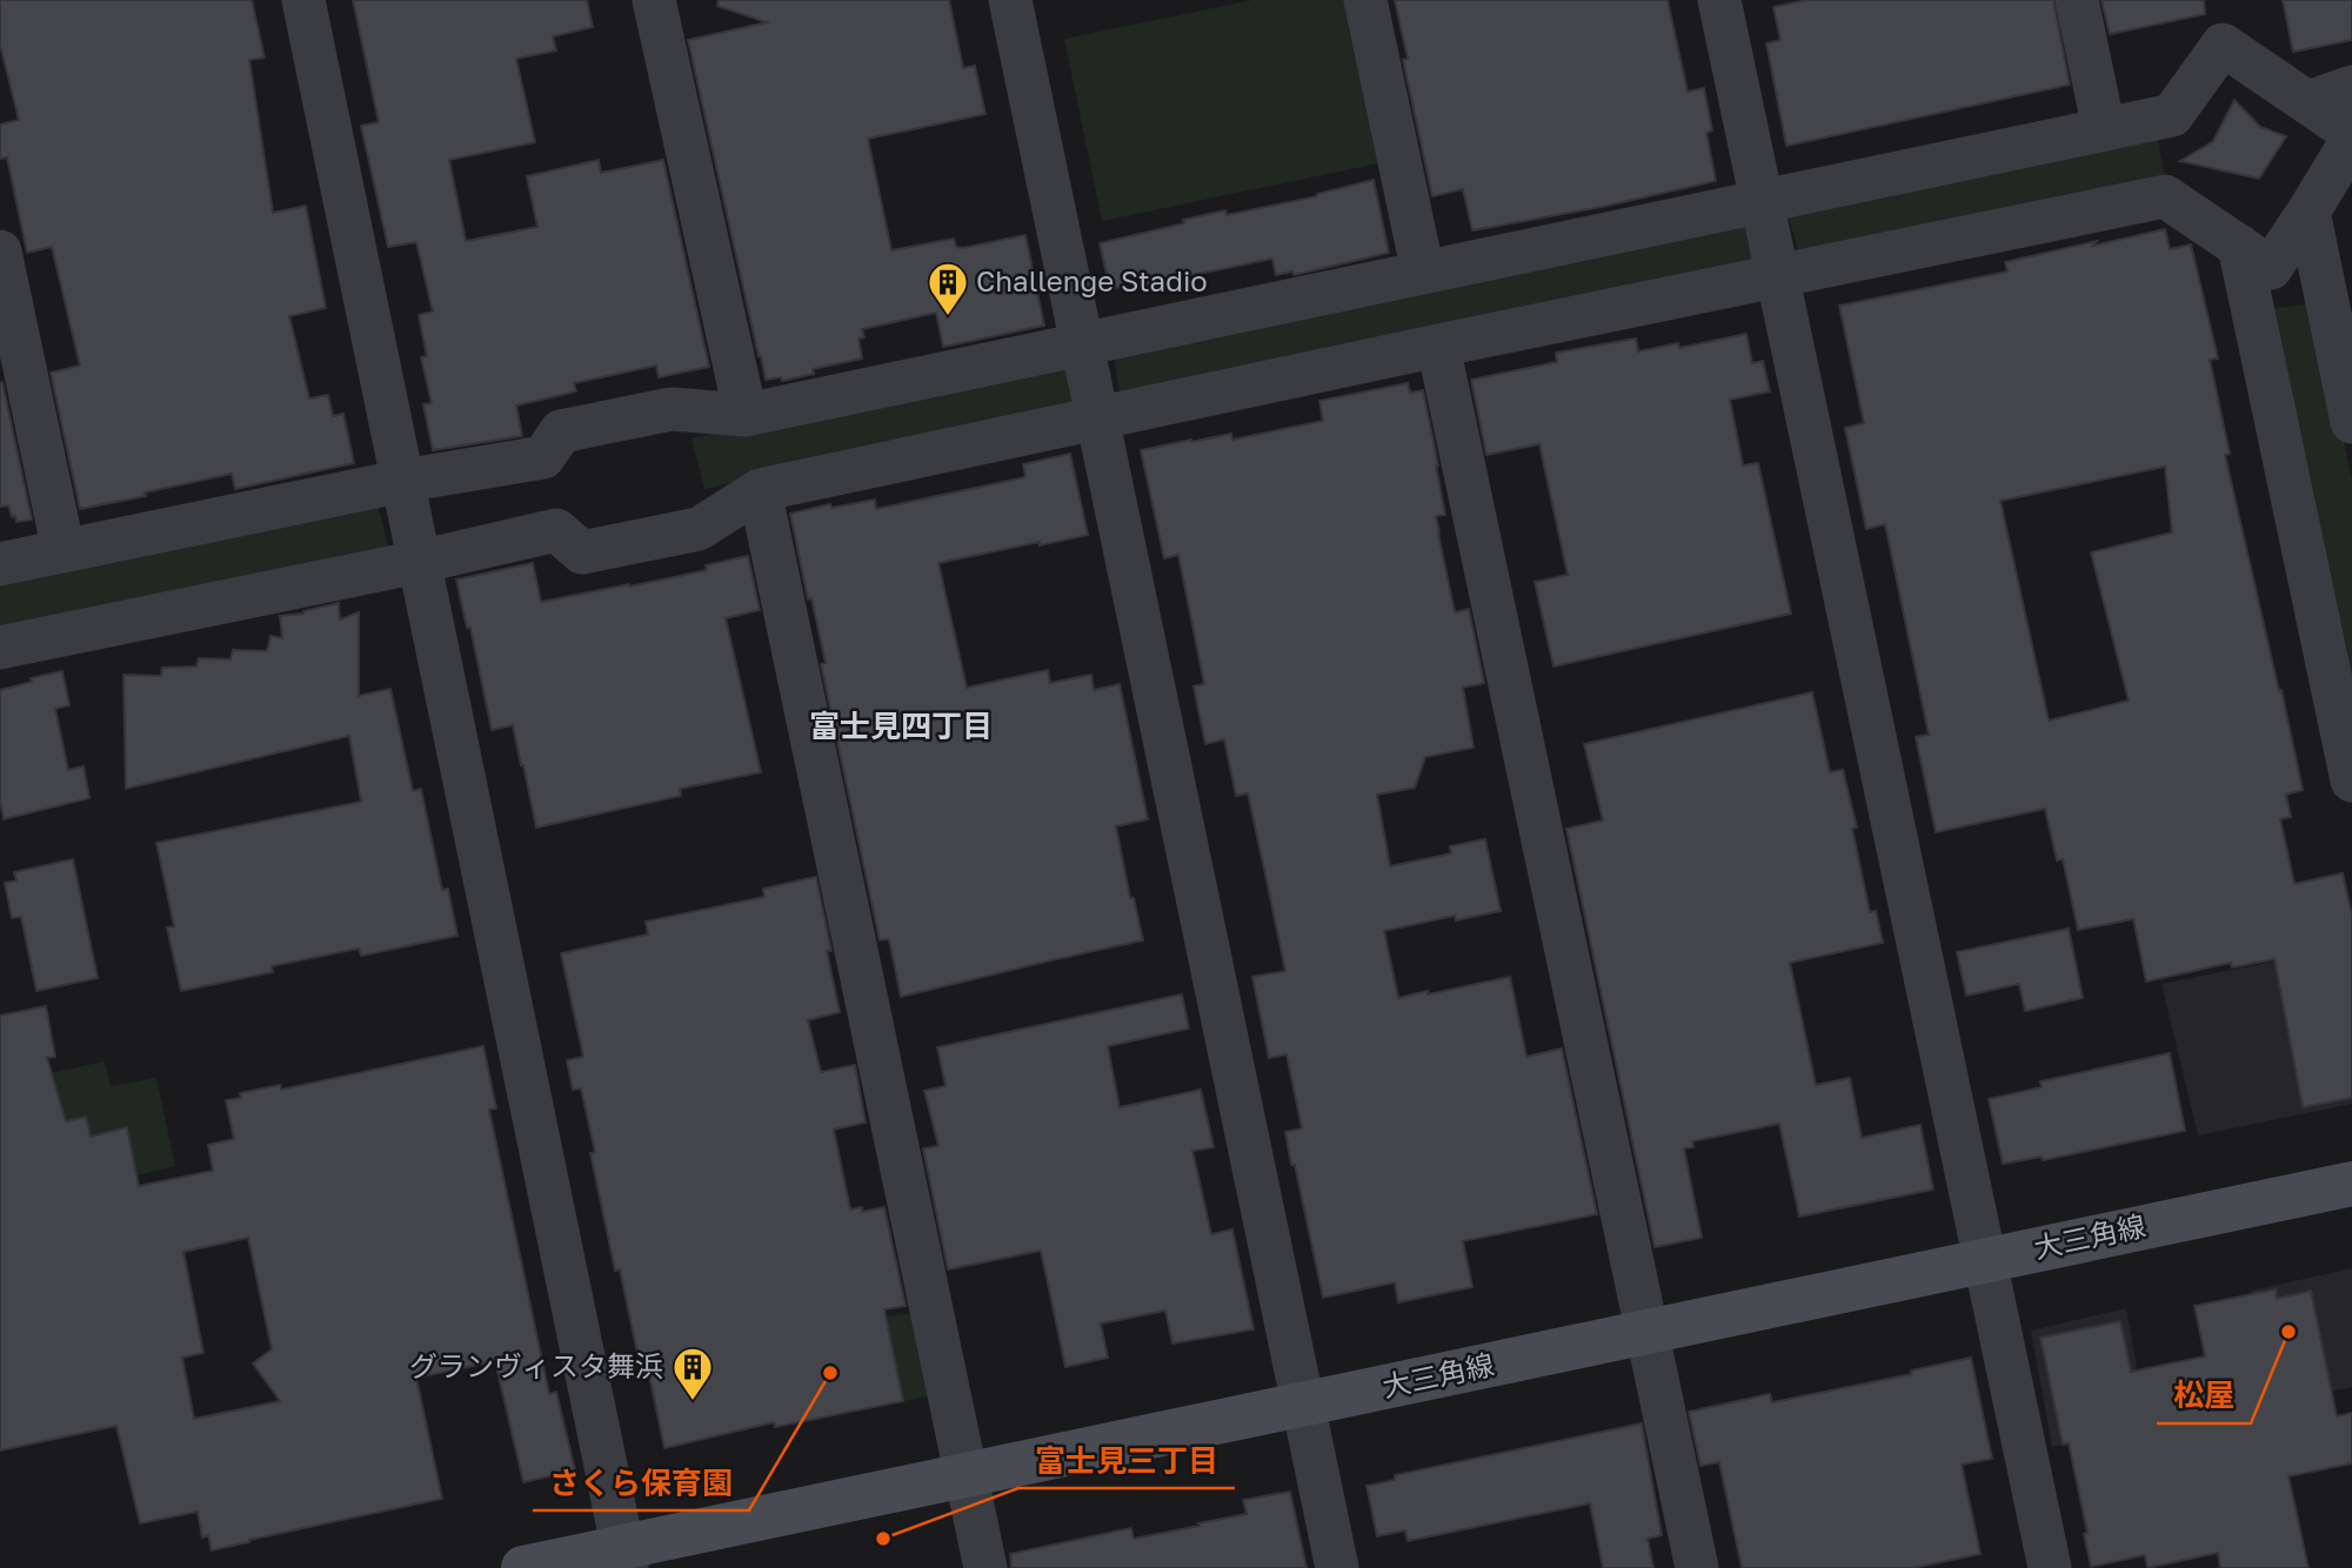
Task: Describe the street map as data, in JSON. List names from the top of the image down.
{
  "streets": {
    "street": ["大三角線"]
  },
  "districts": ["富士見四丁目"],
  "places": {
    "building": ["Challenge Stadio", "グランヴィスタ舞浜"],
    "other": ["松屋", "さくら保育園", "富士見三丁目"]
  }
}
